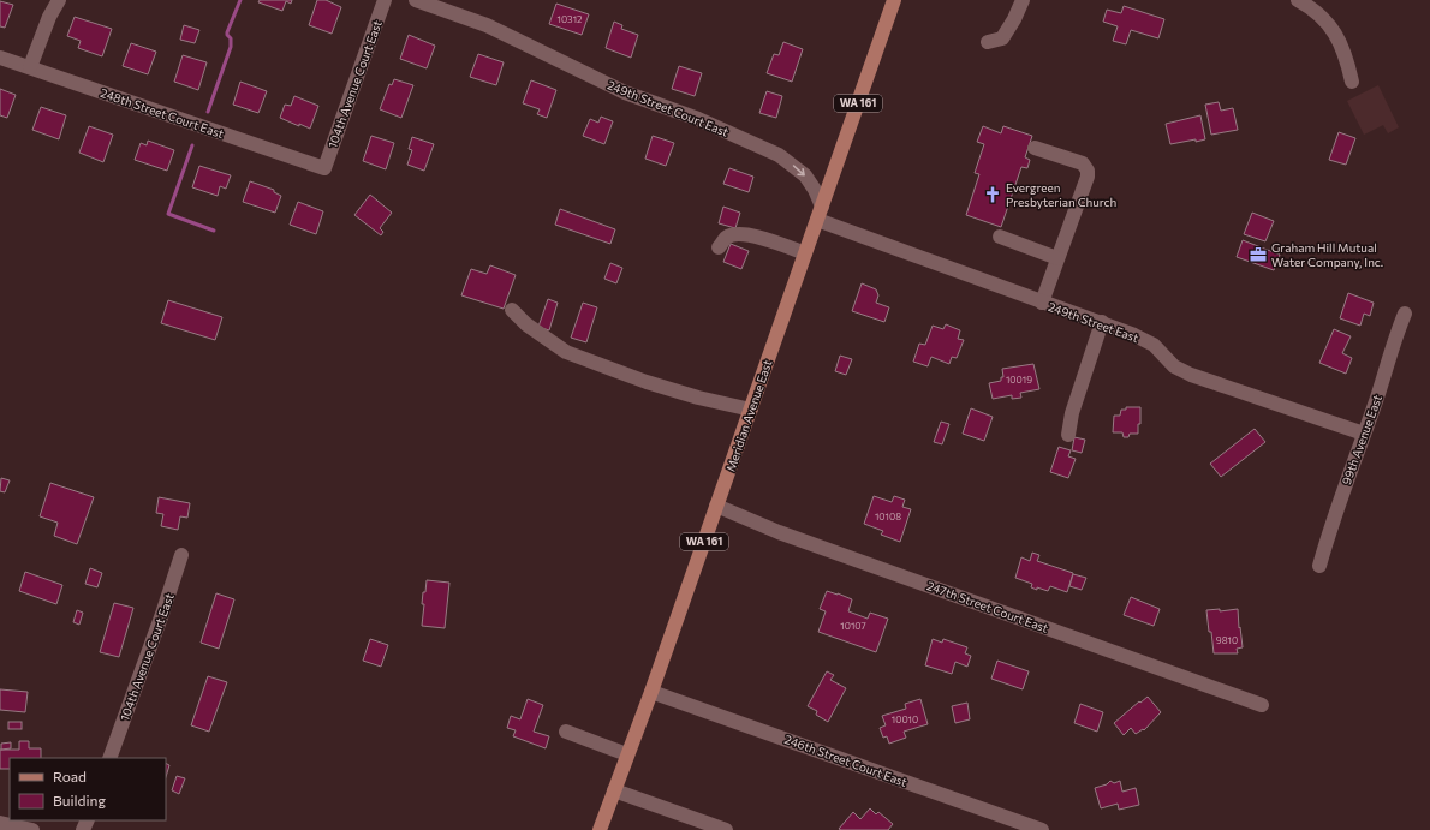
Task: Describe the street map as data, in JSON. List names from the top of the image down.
{
  "streets": {
    "main road": ["WA 161", "Meridian Avenue East"],
    "street": [
      "104th Avenue Court East",
      "249th Street Court East",
      "248th Street Court East",
      "249th Street East",
      "99th Avenue East",
      "247th Street Court East",
      "246th Street Court East"
    ]
  },
  "crossings": [
    ["104th Avenue Court East", "248th Street Court East"],
    ["249th Street Court East", "249th Street East"],
    ["249th Street Court East", "Meridian Avenue East"],
    ["249th Street East", "Meridian Avenue East"],
    ["249th Street East", "99th Avenue East"],
    ["Meridian Avenue East", "247th Street Court East"],
    ["Meridian Avenue East", "246th Street Court East"]
  ],
  "one_way": ["249th Street Court East"],
  "places": {
    "church": ["Evergreen Presbyterian Church"],
    "office": ["Graham Hill Mutual Water Company, Inc."]
  },
  "house_numbers": [
    "10312",
    "10019",
    "10108",
    "10107",
    "9810",
    "10010"
  ],
  "legend": ["Road", "Building"]
}
